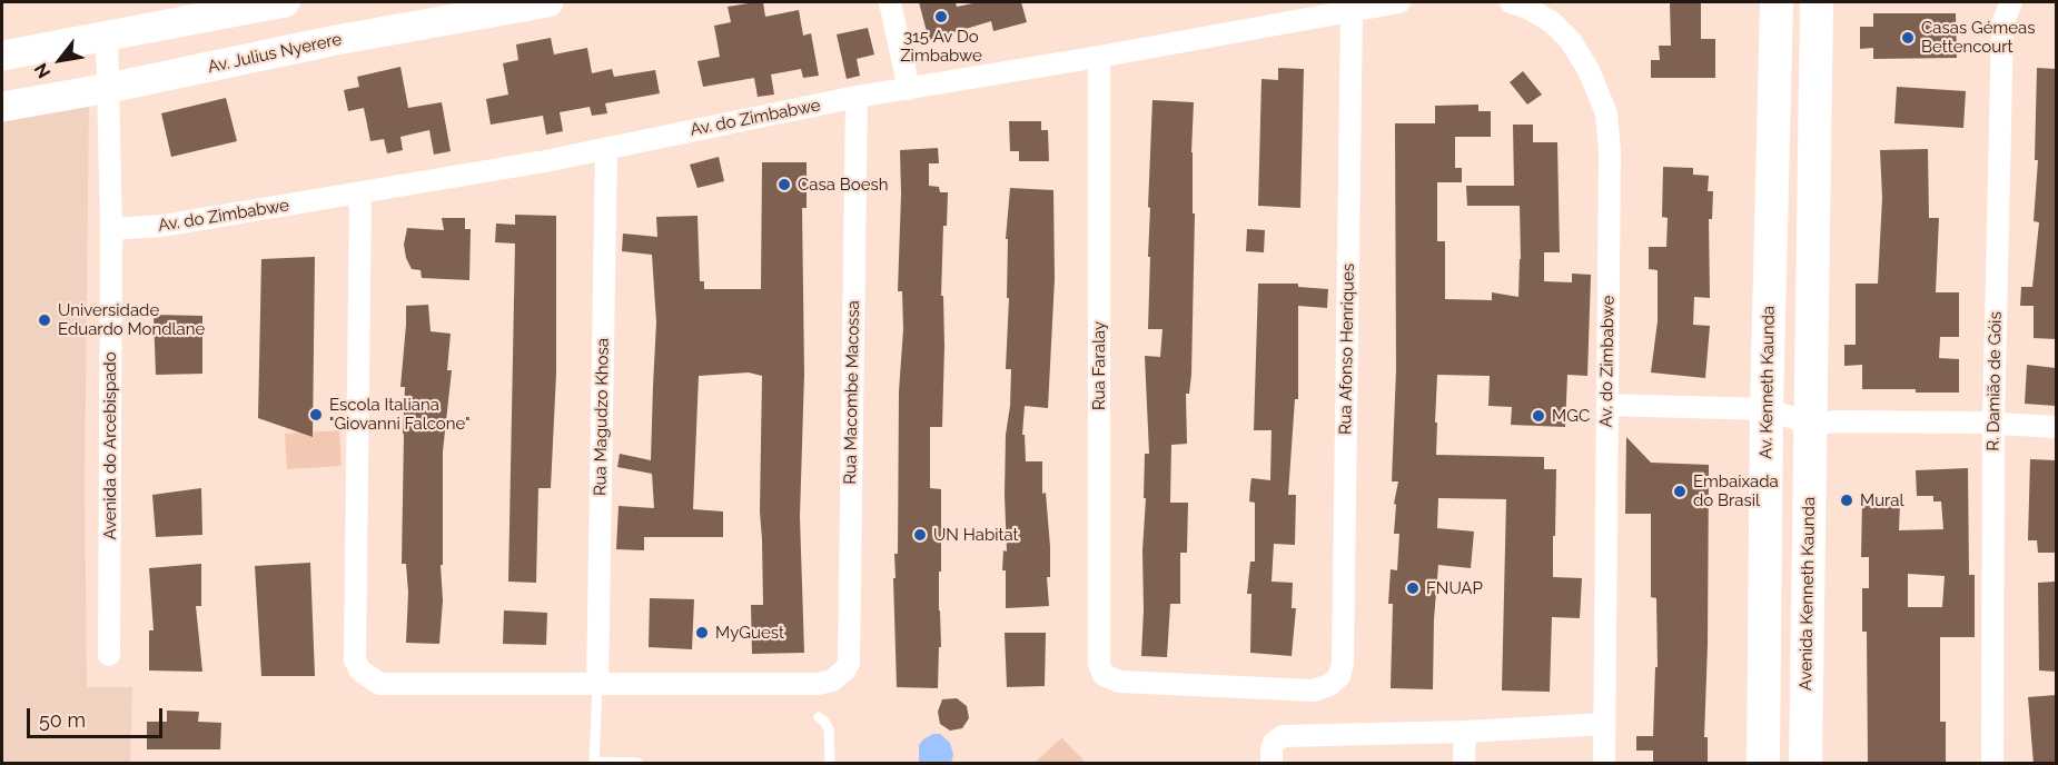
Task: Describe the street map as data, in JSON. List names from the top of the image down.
{
  "streets": {
    "main road": ["Av. Julius Nyerere", "Av. Kenneth Kaunda", "Avenida Kenneth Kaunda"],
    "street": [
      "Av. do Zimbabwe",
      "Rua Afonso Henriques",
      "Rua Faralay",
      "R. Damião de Góis",
      "Rua Macombe Macossa",
      "Rua Magudzo Khosa",
      "Avenida do Arcebispado"
    ]
  },
  "crossings": [
    ["Av. Julius Nyerere", "Avenida do Arcebispado"],
    ["Av. do Zimbabwe", "Rua Afonso Henriques"],
    ["Av. do Zimbabwe", "Rua Faralay"],
    ["Av. do Zimbabwe", "Rua Macombe Macossa"],
    ["Av. do Zimbabwe", "Rua Magudzo Khosa"],
    ["Av. do Zimbabwe", "Avenida do Arcebispado"],
    ["Rua Afonso Henriques", "Rua Faralay"],
    ["Rua Macombe Macossa", "Rua Magudzo Khosa"]
  ],
  "places": [
    "315 Av Do Zimbabwe",
    "Casas Gémeas Bettencourt",
    "Casa Boesh",
    "Universidade Eduardo Mondlane",
    "Escola Italiana \"Giovanni Falcone\"",
    "MGC",
    "Embaixada do Brasil",
    "Mural",
    "UN Habitat",
    "FNUAP",
    "MyGuest"
  ],
  "scale_bar": "50 m",
  "north": "bottom left"
}
